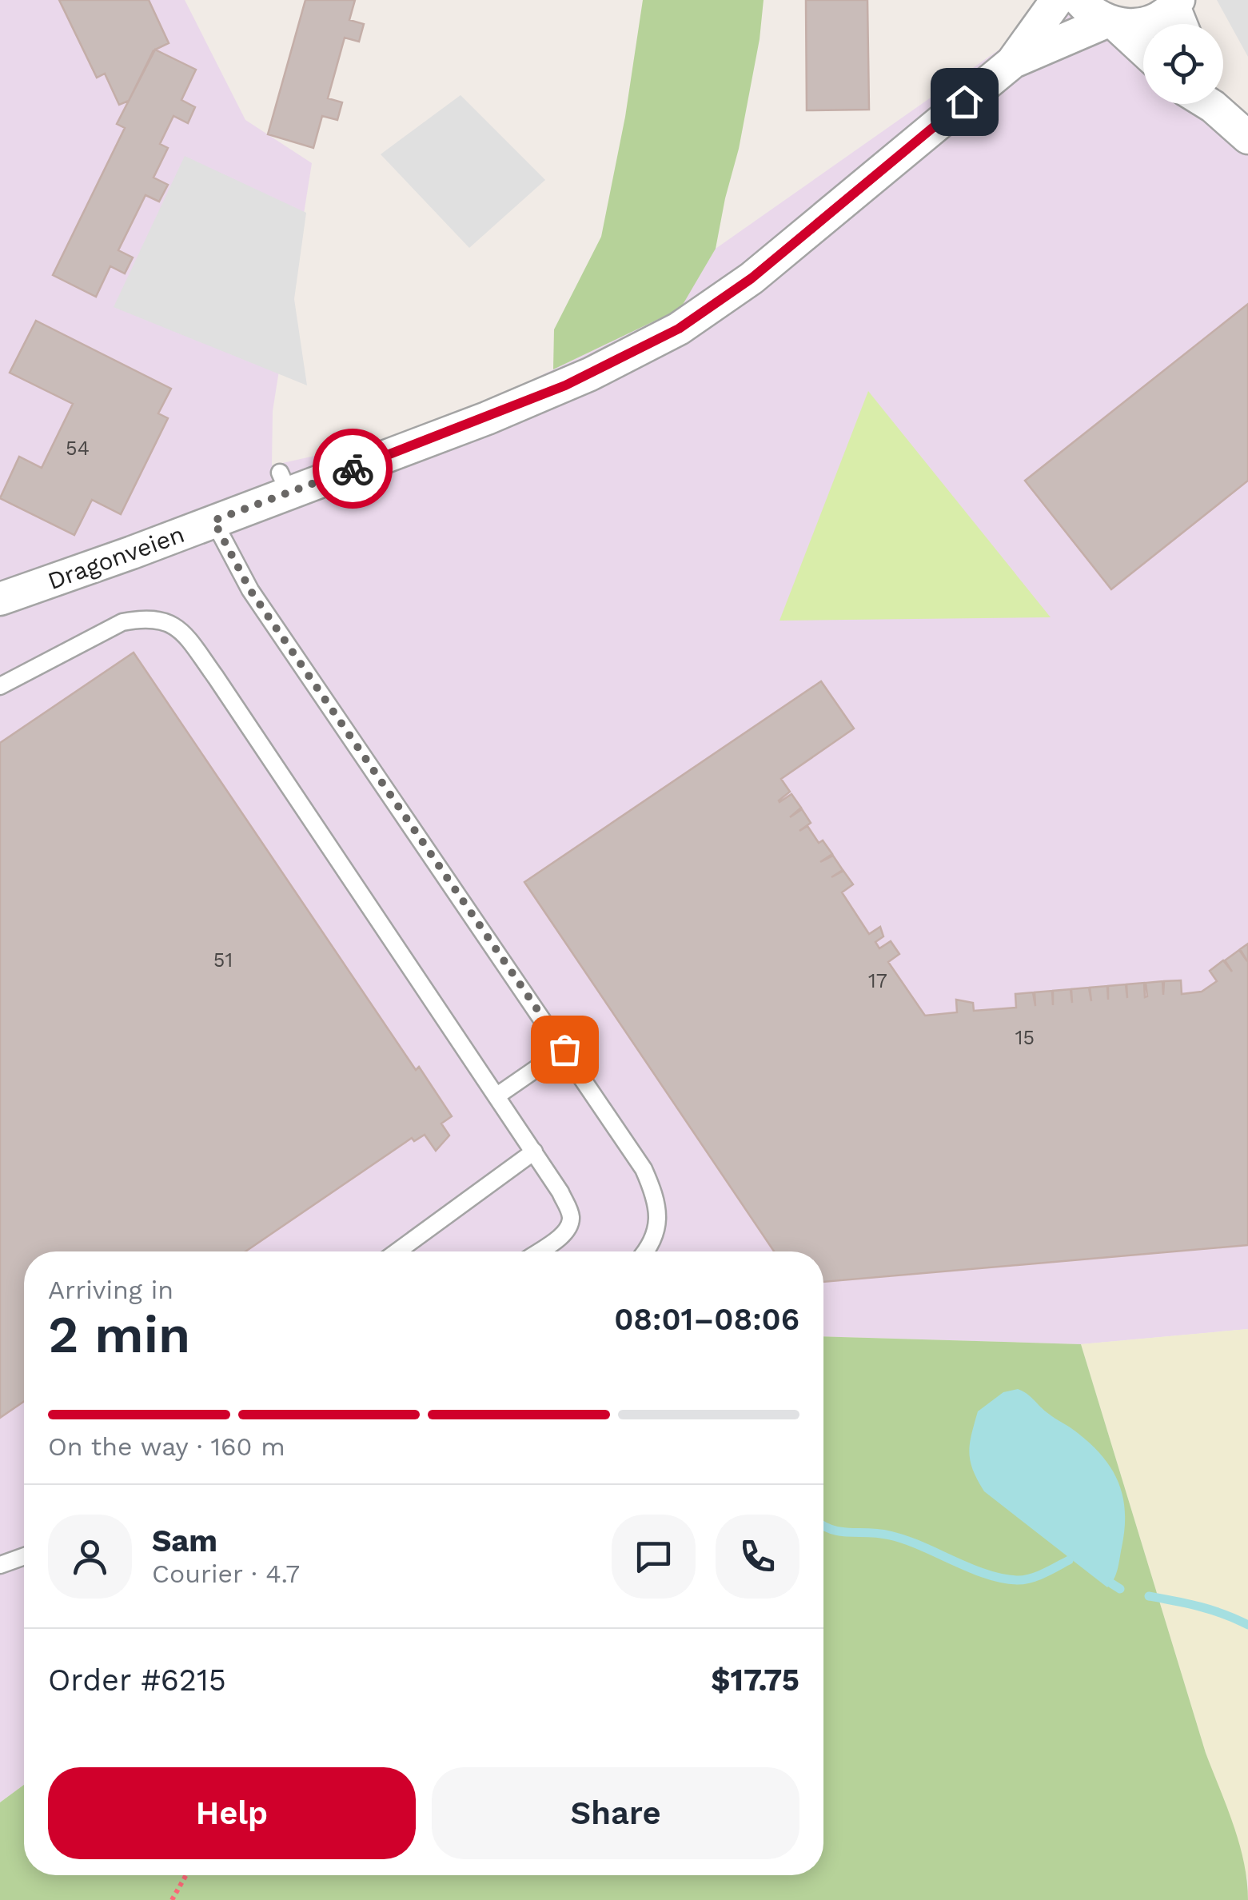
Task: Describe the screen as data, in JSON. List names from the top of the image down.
{
  "streets": {
    "street": ["Dragonveien"]
  },
  "house_numbers": [
    "54",
    "51",
    "17",
    "15"
  ],
  "page": {
    "heading": ["2 min", "Arriving in", "08:01–08:06"],
    "panel": [
      "Sam",
      "Courier · 4.7",
      "Order #6215",
      "$17.75"
    ],
    "bar": "On the way · 160 m",
    "buttons": ["Help", "Share"]
  }
}
